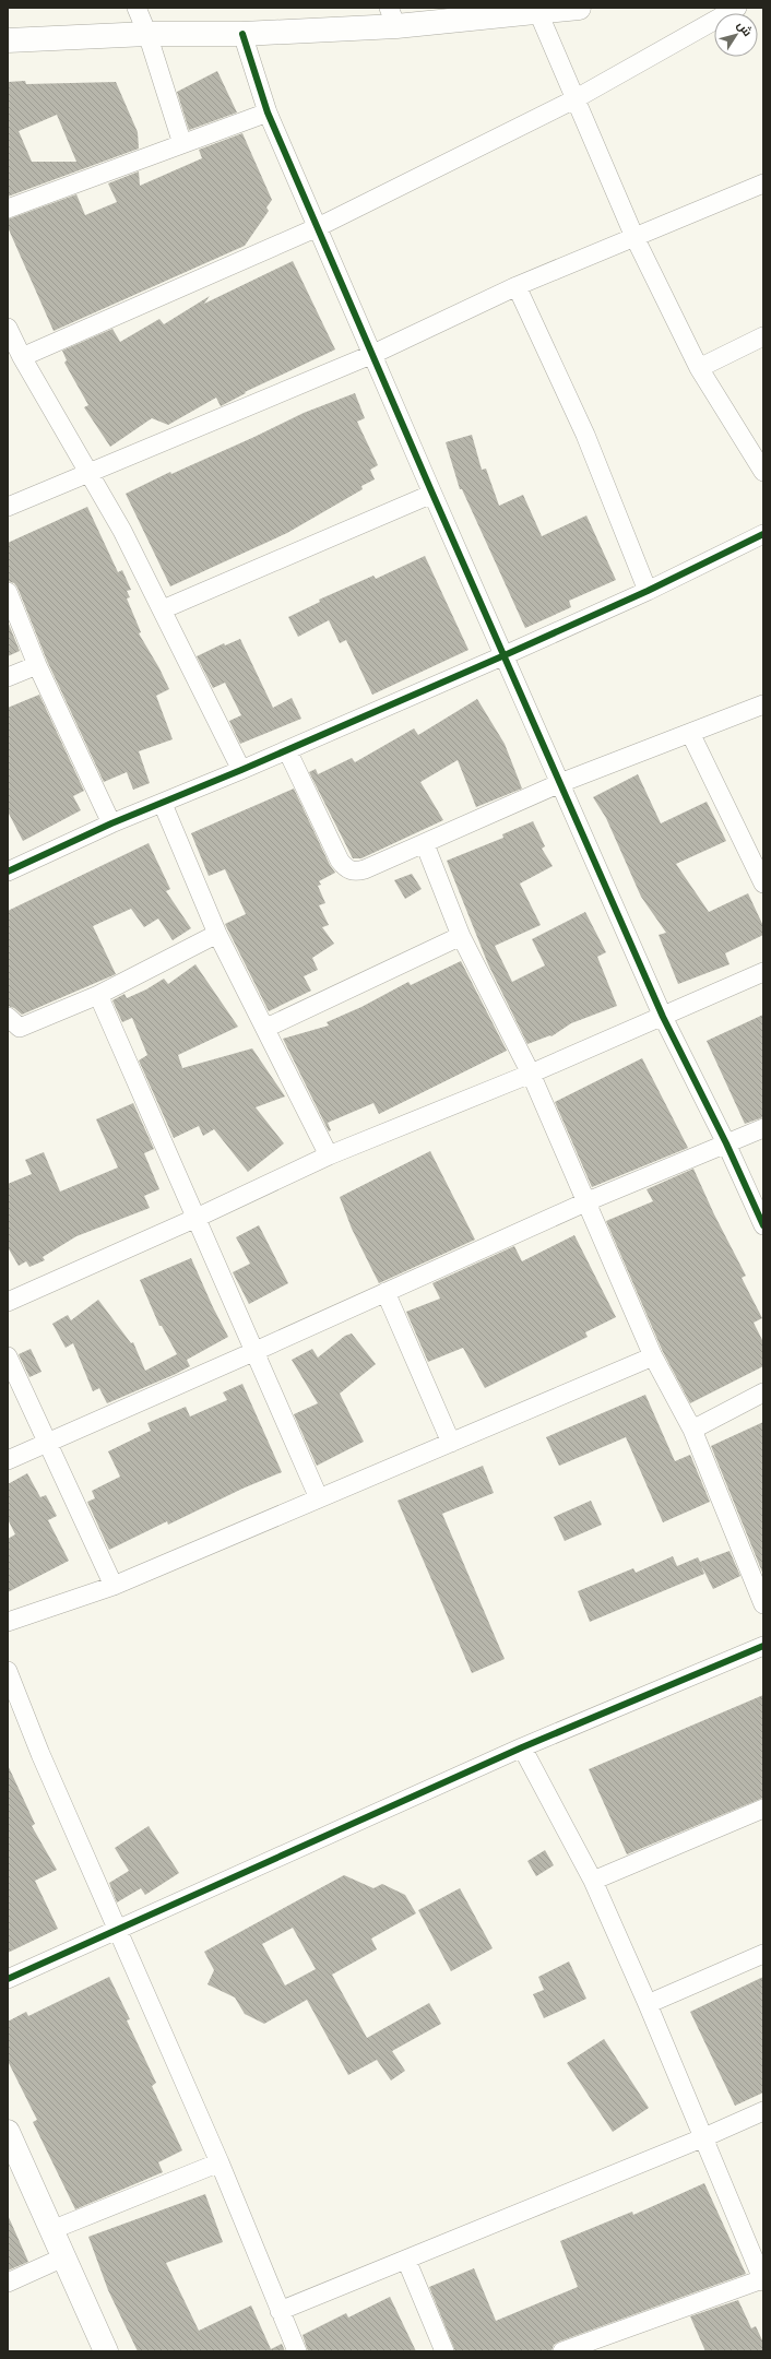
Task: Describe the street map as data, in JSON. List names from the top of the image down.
{
  "north": "top right"
}
